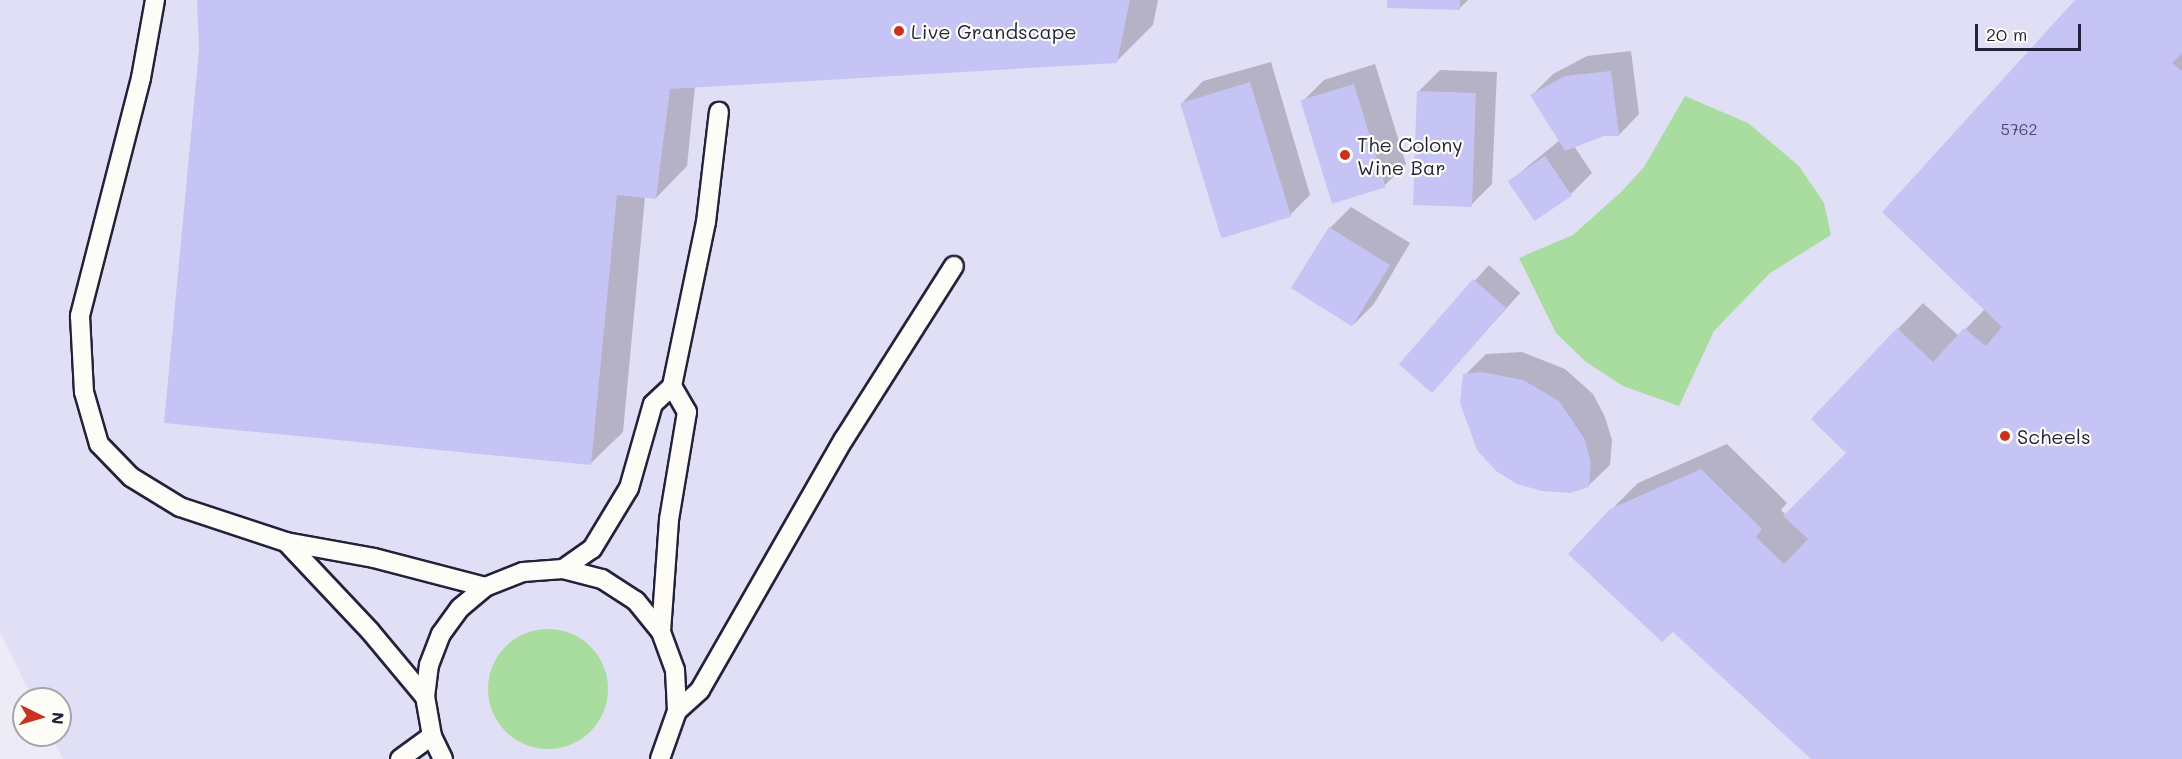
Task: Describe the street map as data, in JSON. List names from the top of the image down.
{
  "places": ["Live Grandscape", "The Colony Wine Bar", "Scheels"],
  "house_numbers": ["5762"],
  "scale_bar": "20 m",
  "north": "right"
}
